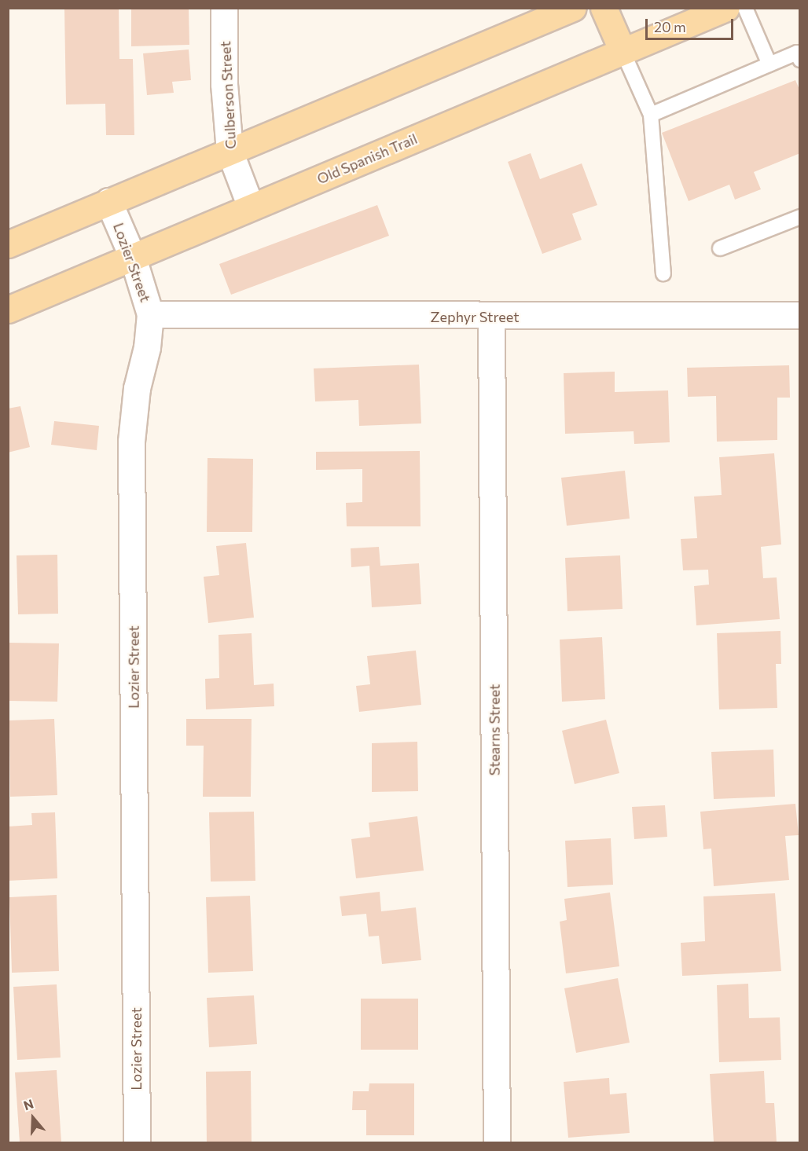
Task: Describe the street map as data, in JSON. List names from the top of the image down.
{
  "streets": {
    "main road": ["Old Spanish Trail"],
    "street": [
      "Culberson Street",
      "Lozier Street",
      "Zephyr Street",
      "Stearns Street"
    ]
  },
  "crossings": [
    ["Culberson Street", "Old Spanish Trail"],
    ["Old Spanish Trail", "Lozier Street"],
    ["Lozier Street", "Zephyr Street"],
    ["Zephyr Street", "Stearns Street"]
  ],
  "scale_bar": "20 m",
  "north": "top"
}
